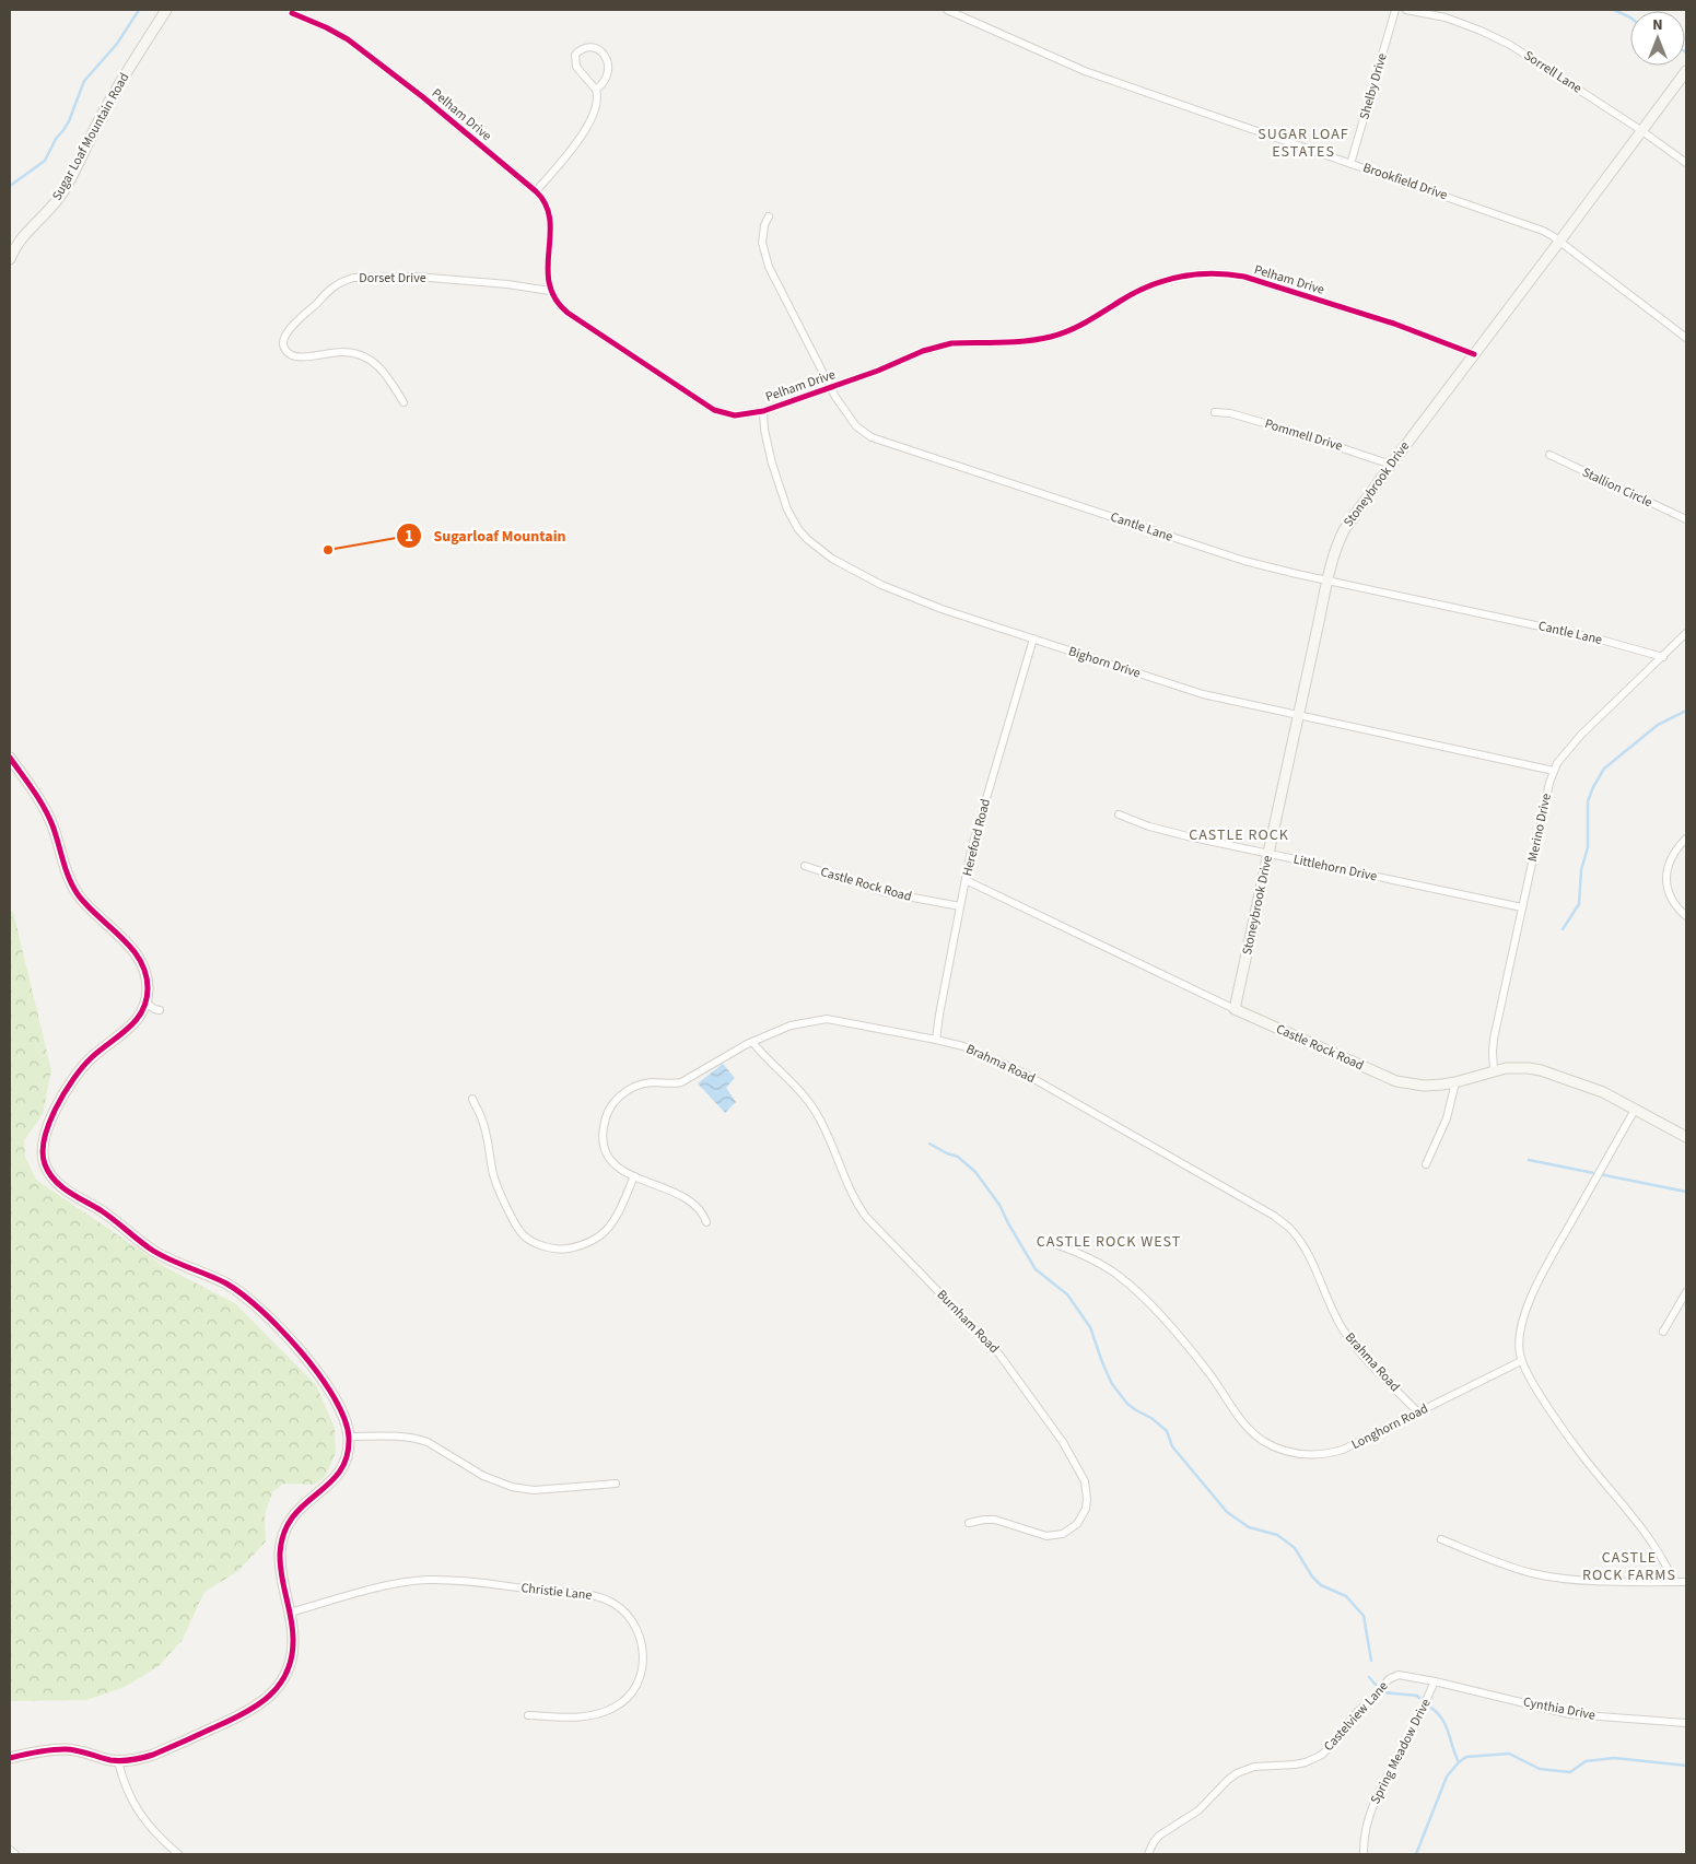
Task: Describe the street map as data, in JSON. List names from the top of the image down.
{
  "streets": {
    "street": [
      "Sorrell Lane",
      "Shelby Drive",
      "Pelham Drive",
      "Sugar Loaf Mountain Road",
      "Brookfield Drive",
      "Dorset Drive",
      "Pommell Drive",
      "Stoneybrook Drive",
      "Stallion Circle",
      "Cantle Lane",
      "Bighorn Drive",
      "Merino Drive",
      "Hereford Road",
      "Littlehorn Drive",
      "Castle Rock Road",
      "Brahma Road",
      "Burnham Road",
      "Longhorn Road",
      "Christie Lane",
      "Cynthia Drive",
      "Castelview Lane",
      "Spring Meadow Drive"
    ]
  },
  "crossings": [
    ["Sorrell Lane", "Stoneybrook Drive"],
    ["Shelby Drive", "Brookfield Drive"],
    ["Pelham Drive", "Dorset Drive"],
    ["Pelham Drive", "Stoneybrook Drive"],
    ["Pelham Drive", "Cantle Lane"],
    ["Pelham Drive", "Bighorn Drive"],
    ["Brookfield Drive", "Stoneybrook Drive"],
    ["Pommell Drive", "Stoneybrook Drive"],
    ["Stoneybrook Drive", "Cantle Lane"],
    ["Stoneybrook Drive", "Bighorn Drive"],
    ["Stoneybrook Drive", "Littlehorn Drive"],
    ["Stoneybrook Drive", "Castle Rock Road"],
    ["Cantle Lane", "Merino Drive"],
    ["Bighorn Drive", "Merino Drive"],
    ["Bighorn Drive", "Hereford Road"],
    ["Merino Drive", "Littlehorn Drive"],
    ["Merino Drive", "Castle Rock Road"],
    ["Hereford Road", "Castle Rock Road"],
    ["Hereford Road", "Brahma Road"],
    ["Brahma Road", "Burnham Road"],
    ["Brahma Road", "Longhorn Road"],
    ["Cynthia Drive", "Castelview Lane"],
    ["Cynthia Drive", "Spring Meadow Drive"],
    ["Castelview Lane", "Spring Meadow Drive"]
  ],
  "districts": [
    "SUGAR LOAF ESTATES",
    "CASTLE ROCK",
    "CASTLE ROCK WEST",
    "CASTLE ROCK FARMS"
  ],
  "places": ["Sugarloaf Mountain"],
  "north": "top"
}
